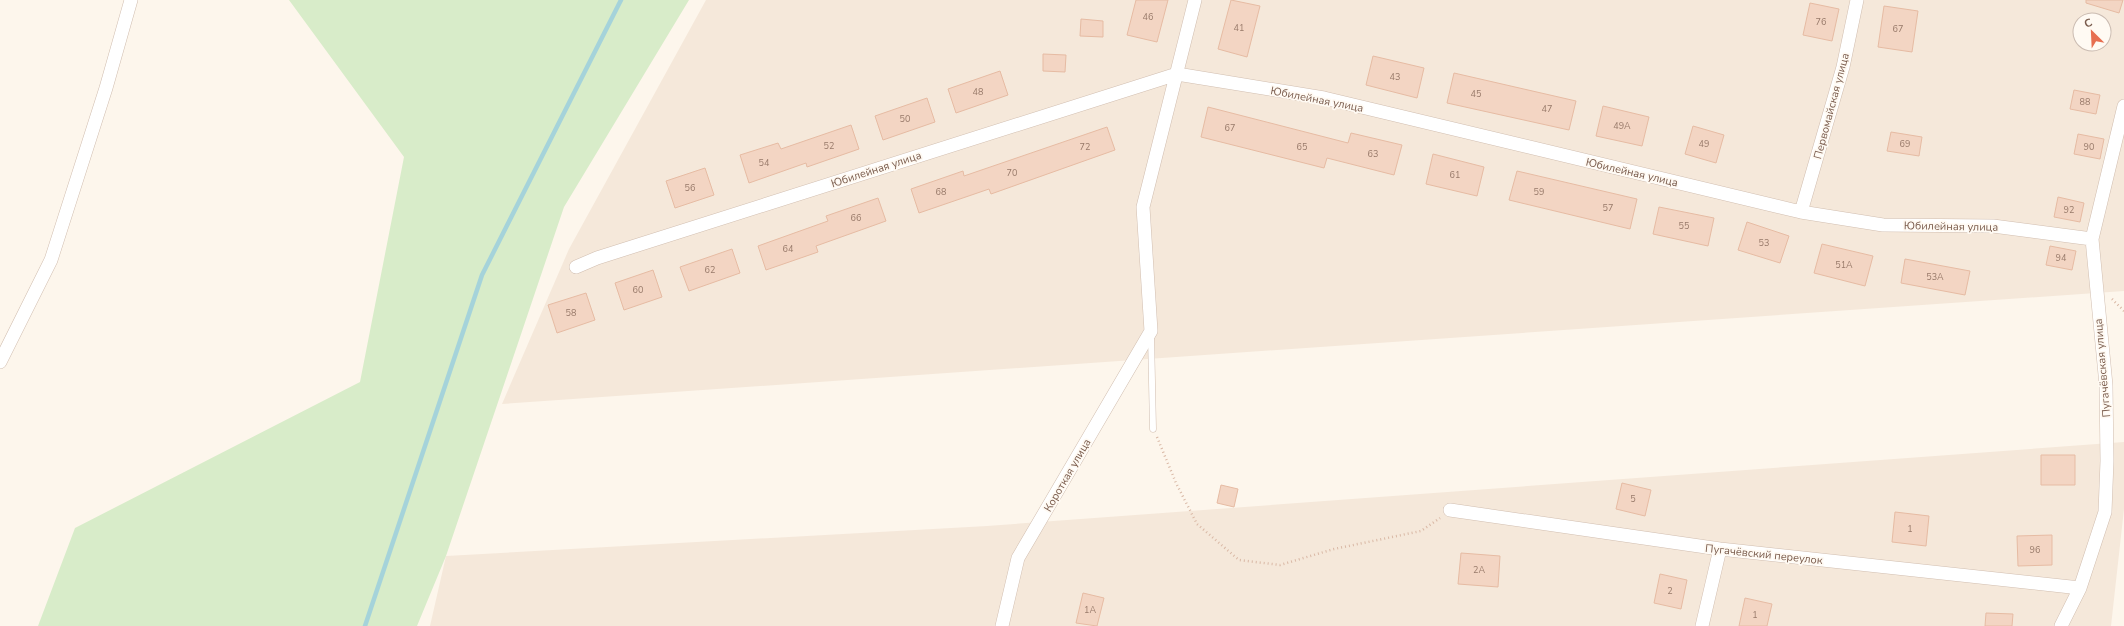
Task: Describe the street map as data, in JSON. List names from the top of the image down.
{
  "streets": {
    "street": [
      "Юбилейная улица",
      "Первомайская улица",
      "Пугачёвская улица",
      "Короткая улица",
      "Пугачёвский переулок"
    ]
  },
  "crossings": [
    ["Юбилейная улица", "Первомайская улица"],
    ["Юбилейная улица", "Пугачёвская улица"],
    ["Пугачёвская улица", "Пугачёвский переулок"]
  ],
  "house_numbers": [
    "46",
    "76",
    "41",
    "67",
    "43",
    "48",
    "45",
    "88",
    "47",
    "50",
    "49А",
    "67",
    "49",
    "69",
    "52",
    "72",
    "65",
    "90",
    "63",
    "54",
    "70",
    "61",
    "56",
    "68",
    "59",
    "57",
    "92",
    "66",
    "55",
    "53",
    "64",
    "94",
    "51А",
    "62",
    "53А",
    "60",
    "58",
    "5",
    "1",
    "96",
    "2А",
    "2",
    "1А",
    "1"
  ],
  "north": "top left"
}
